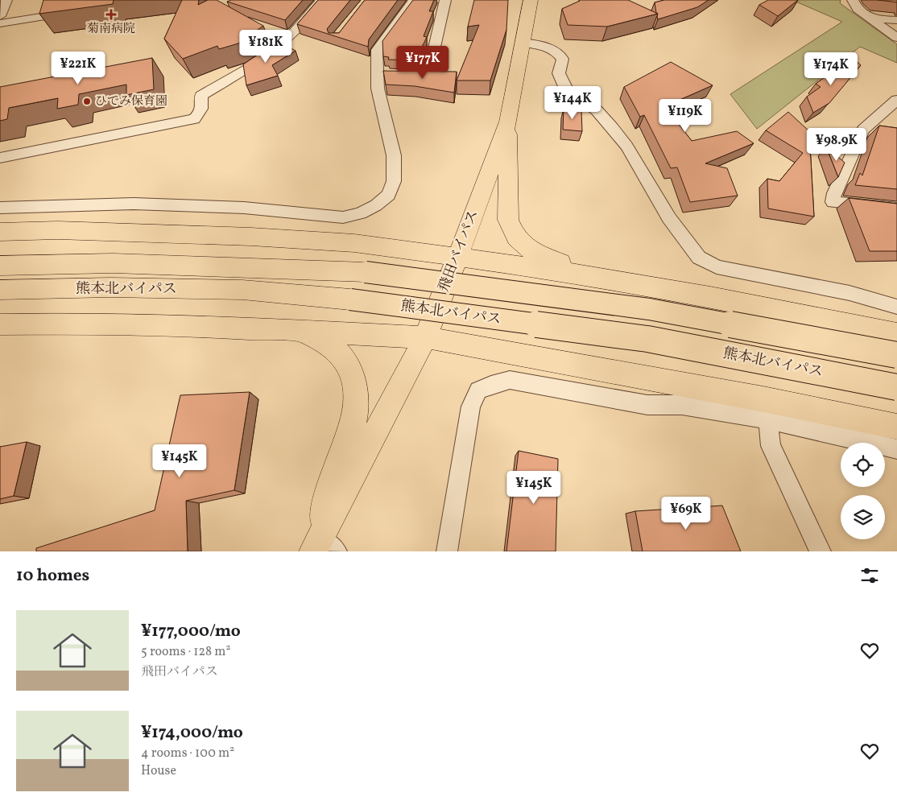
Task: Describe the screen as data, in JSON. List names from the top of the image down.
{
  "streets": {
    "highway": ["飛田バイパス", "熊本北バイパス"]
  },
  "places": {
    "health": ["菊南病院"],
    "other": ["ひでみ保育園"]
  },
  "page": {
    "price": [
      "¥181K",
      "¥177K",
      "¥221K",
      "¥174K",
      "¥144K",
      "¥119K",
      "¥98.9K",
      "¥145K",
      "¥145K",
      "¥69K"
    ],
    "heading": "10 homes",
    "list": [
      {
        "name": "¥177,000/mo",
        "note": "5 rooms · 128 m² · 飛田バイパス"
      },
      {
        "name": "¥174,000/mo",
        "note": "4 rooms · 100 m² · House"
      }
    ]
  }
}
